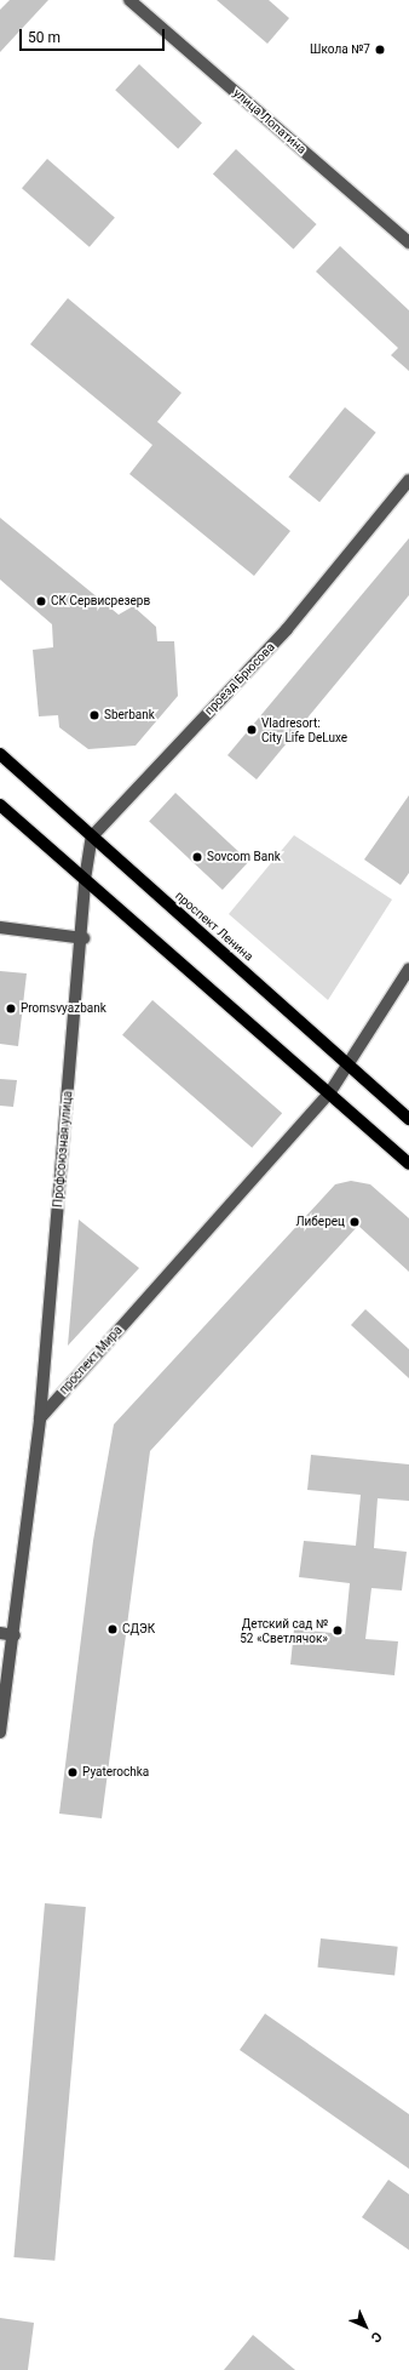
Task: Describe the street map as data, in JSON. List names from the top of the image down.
{
  "streets": {
    "main road": ["проспект Ленина"],
    "street": [
      "улица Лопатина",
      "проезд Брюсова",
      "Профсоюзная улица",
      "проспект Мира"
    ]
  },
  "crossings": [
    ["проезд Брюсова", "проспект Ленина"],
    ["проспект Ленина", "проспект Мира"],
    ["Профсоюзная улица", "проспект Мира"]
  ],
  "places": [
    "Школа №7",
    "СК Сервисрезерв",
    "Sberbank",
    "Vladresort: City Life DeLuxe",
    "Sovcom Bank",
    "Promsvyazbank",
    "Либерец",
    "СДЭК",
    "Детский сад № 52 «Светлячок»",
    "Pyaterochka"
  ],
  "scale_bar": "50 m",
  "north": "bottom right"
}
